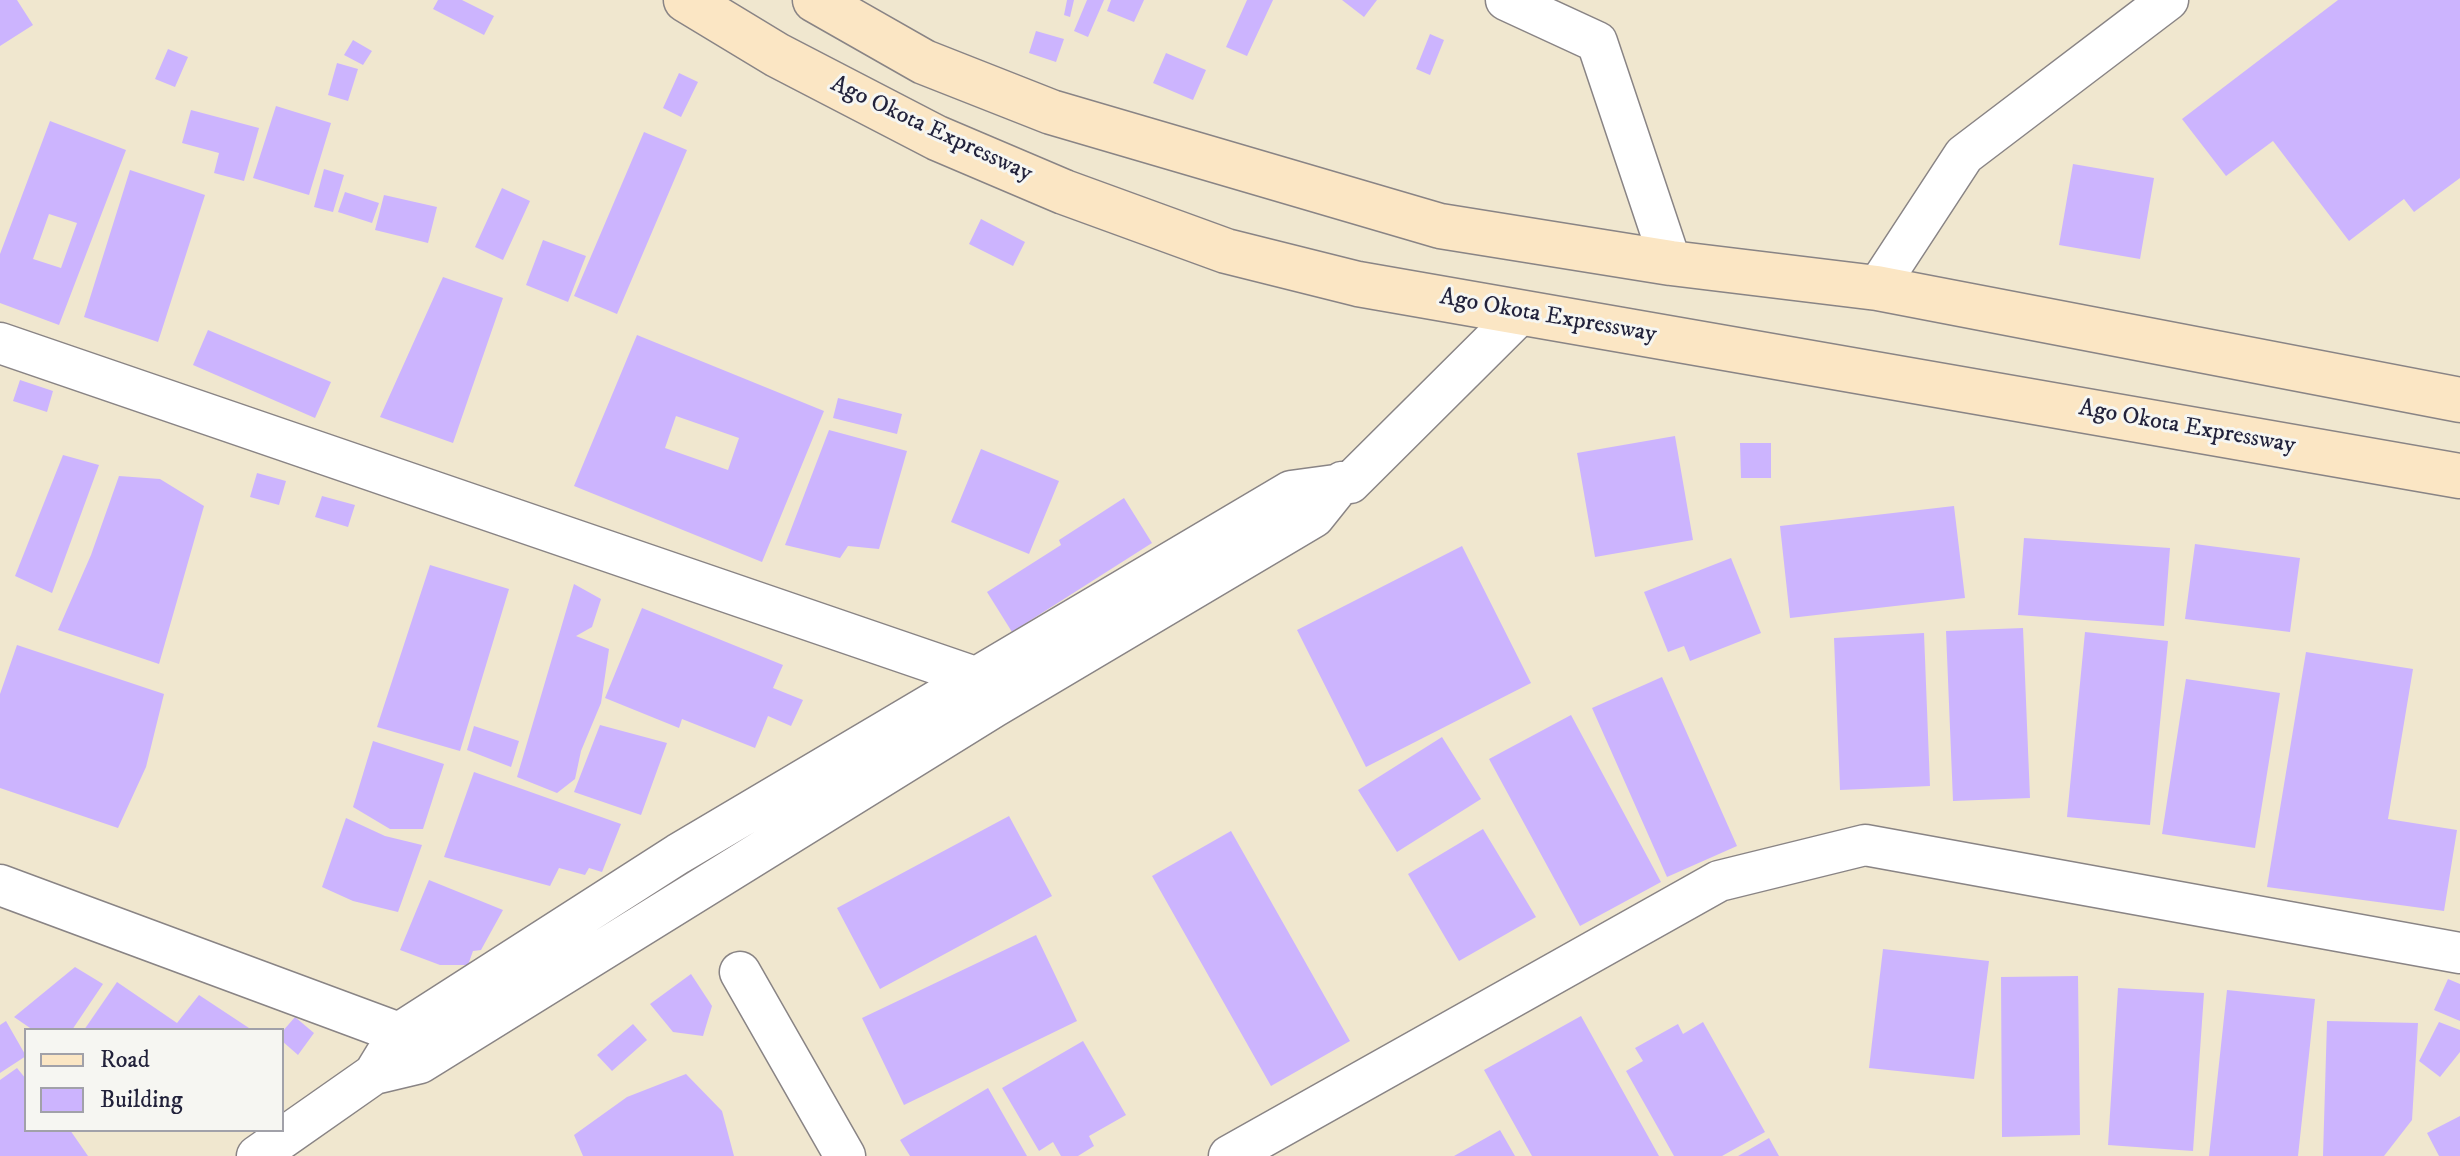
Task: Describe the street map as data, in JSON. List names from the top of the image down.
{
  "streets": {
    "main road": ["Ago Okota Expressway"]
  },
  "legend": ["Road", "Building"]
}
